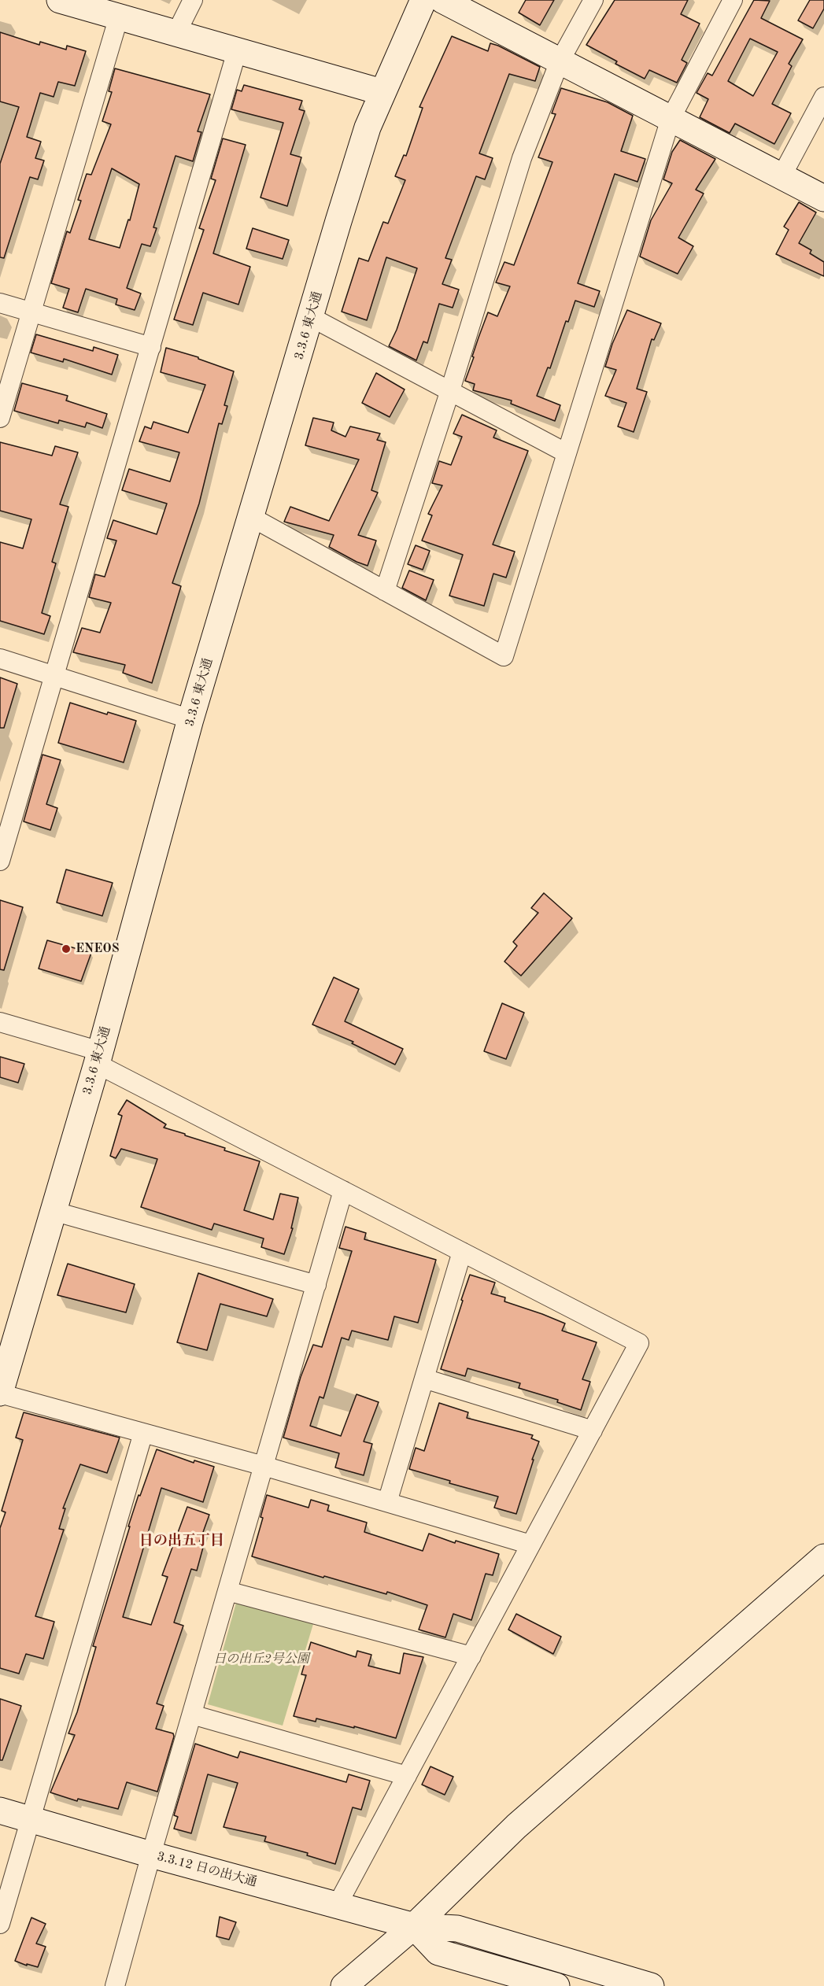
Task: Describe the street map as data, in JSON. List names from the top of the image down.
{
  "streets": {
    "street": ["3.3.6 東大通", "3.3.12 日の出大通"]
  },
  "districts": ["日の出五丁目"],
  "parks": ["日の出丘2号公園"],
  "places": ["ENEOS"]
}
